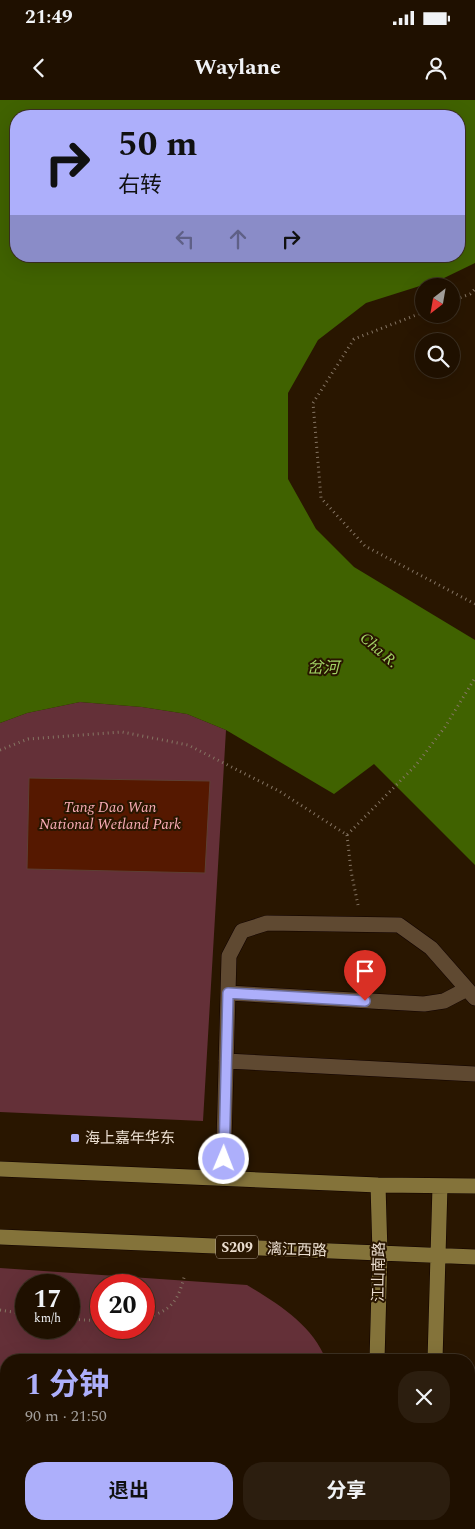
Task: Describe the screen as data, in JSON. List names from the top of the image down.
{
  "streets": {
    "main road": ["S209", "漓江西路", "江山南路"]
  },
  "crossings": [
    ["漓江西路", "江山南路"]
  ],
  "water": ["Cha R.", "岔河"],
  "parks": ["Tang Dao Wan National Wetland Park"],
  "places": {
    "transit": ["海上嘉年华东"]
  },
  "north": "bottom left",
  "page": {
    "status": "21:49",
    "header": "Waylane",
    "turn": ["50 m", "右转"],
    "speed": "17 km/h",
    "limit": "20",
    "heading": ["1 分钟", "90 m · 21:50"],
    "buttons": ["退出", "分享"]
  }
}
